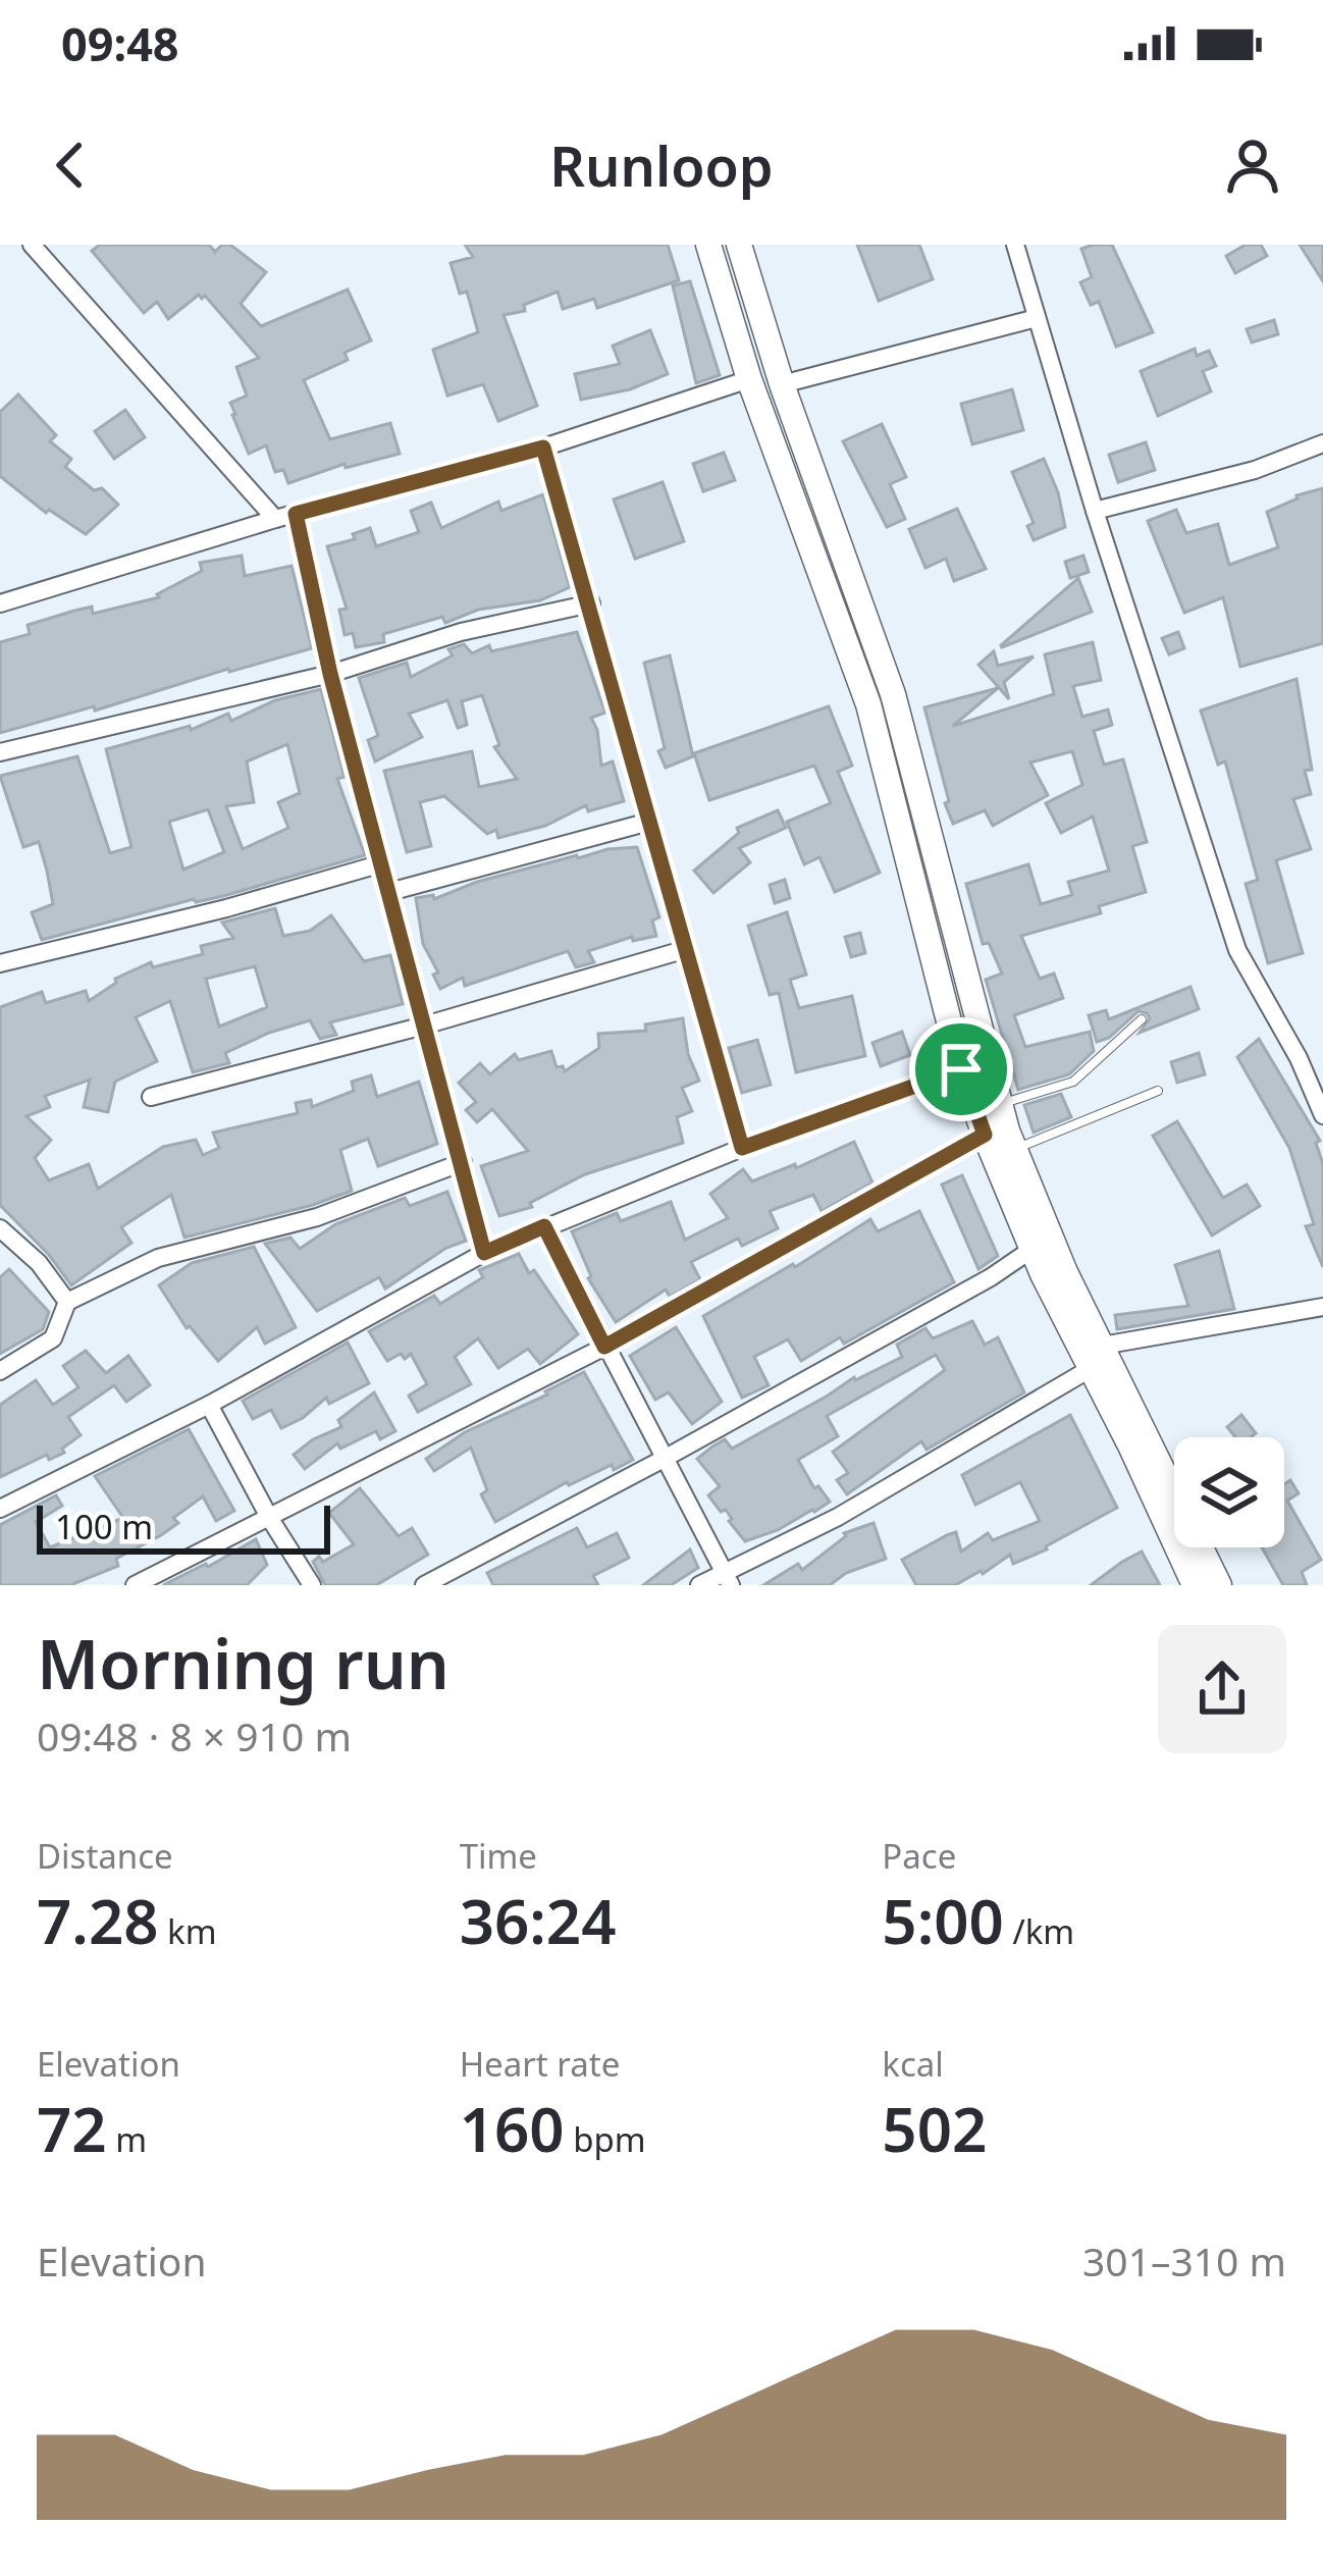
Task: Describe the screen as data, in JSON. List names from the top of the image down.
{
  "scale_bar": "100 m",
  "page": {
    "status": "09:48",
    "header": "Runloop",
    "scale": "100 m",
    "heading": ["Morning run", "09:48 · 8 × 910 m"],
    "stats": [
      ["Distance", "7.28 km"],
      ["Time", "36:24"],
      ["Pace", "5:00 /km"],
      ["Elevation", "72 m"],
      ["Heart rate", "160 bpm"],
      ["kcal", "502"]
    ],
    "chart": ["Elevation", "301–310 m"]
  }
}
